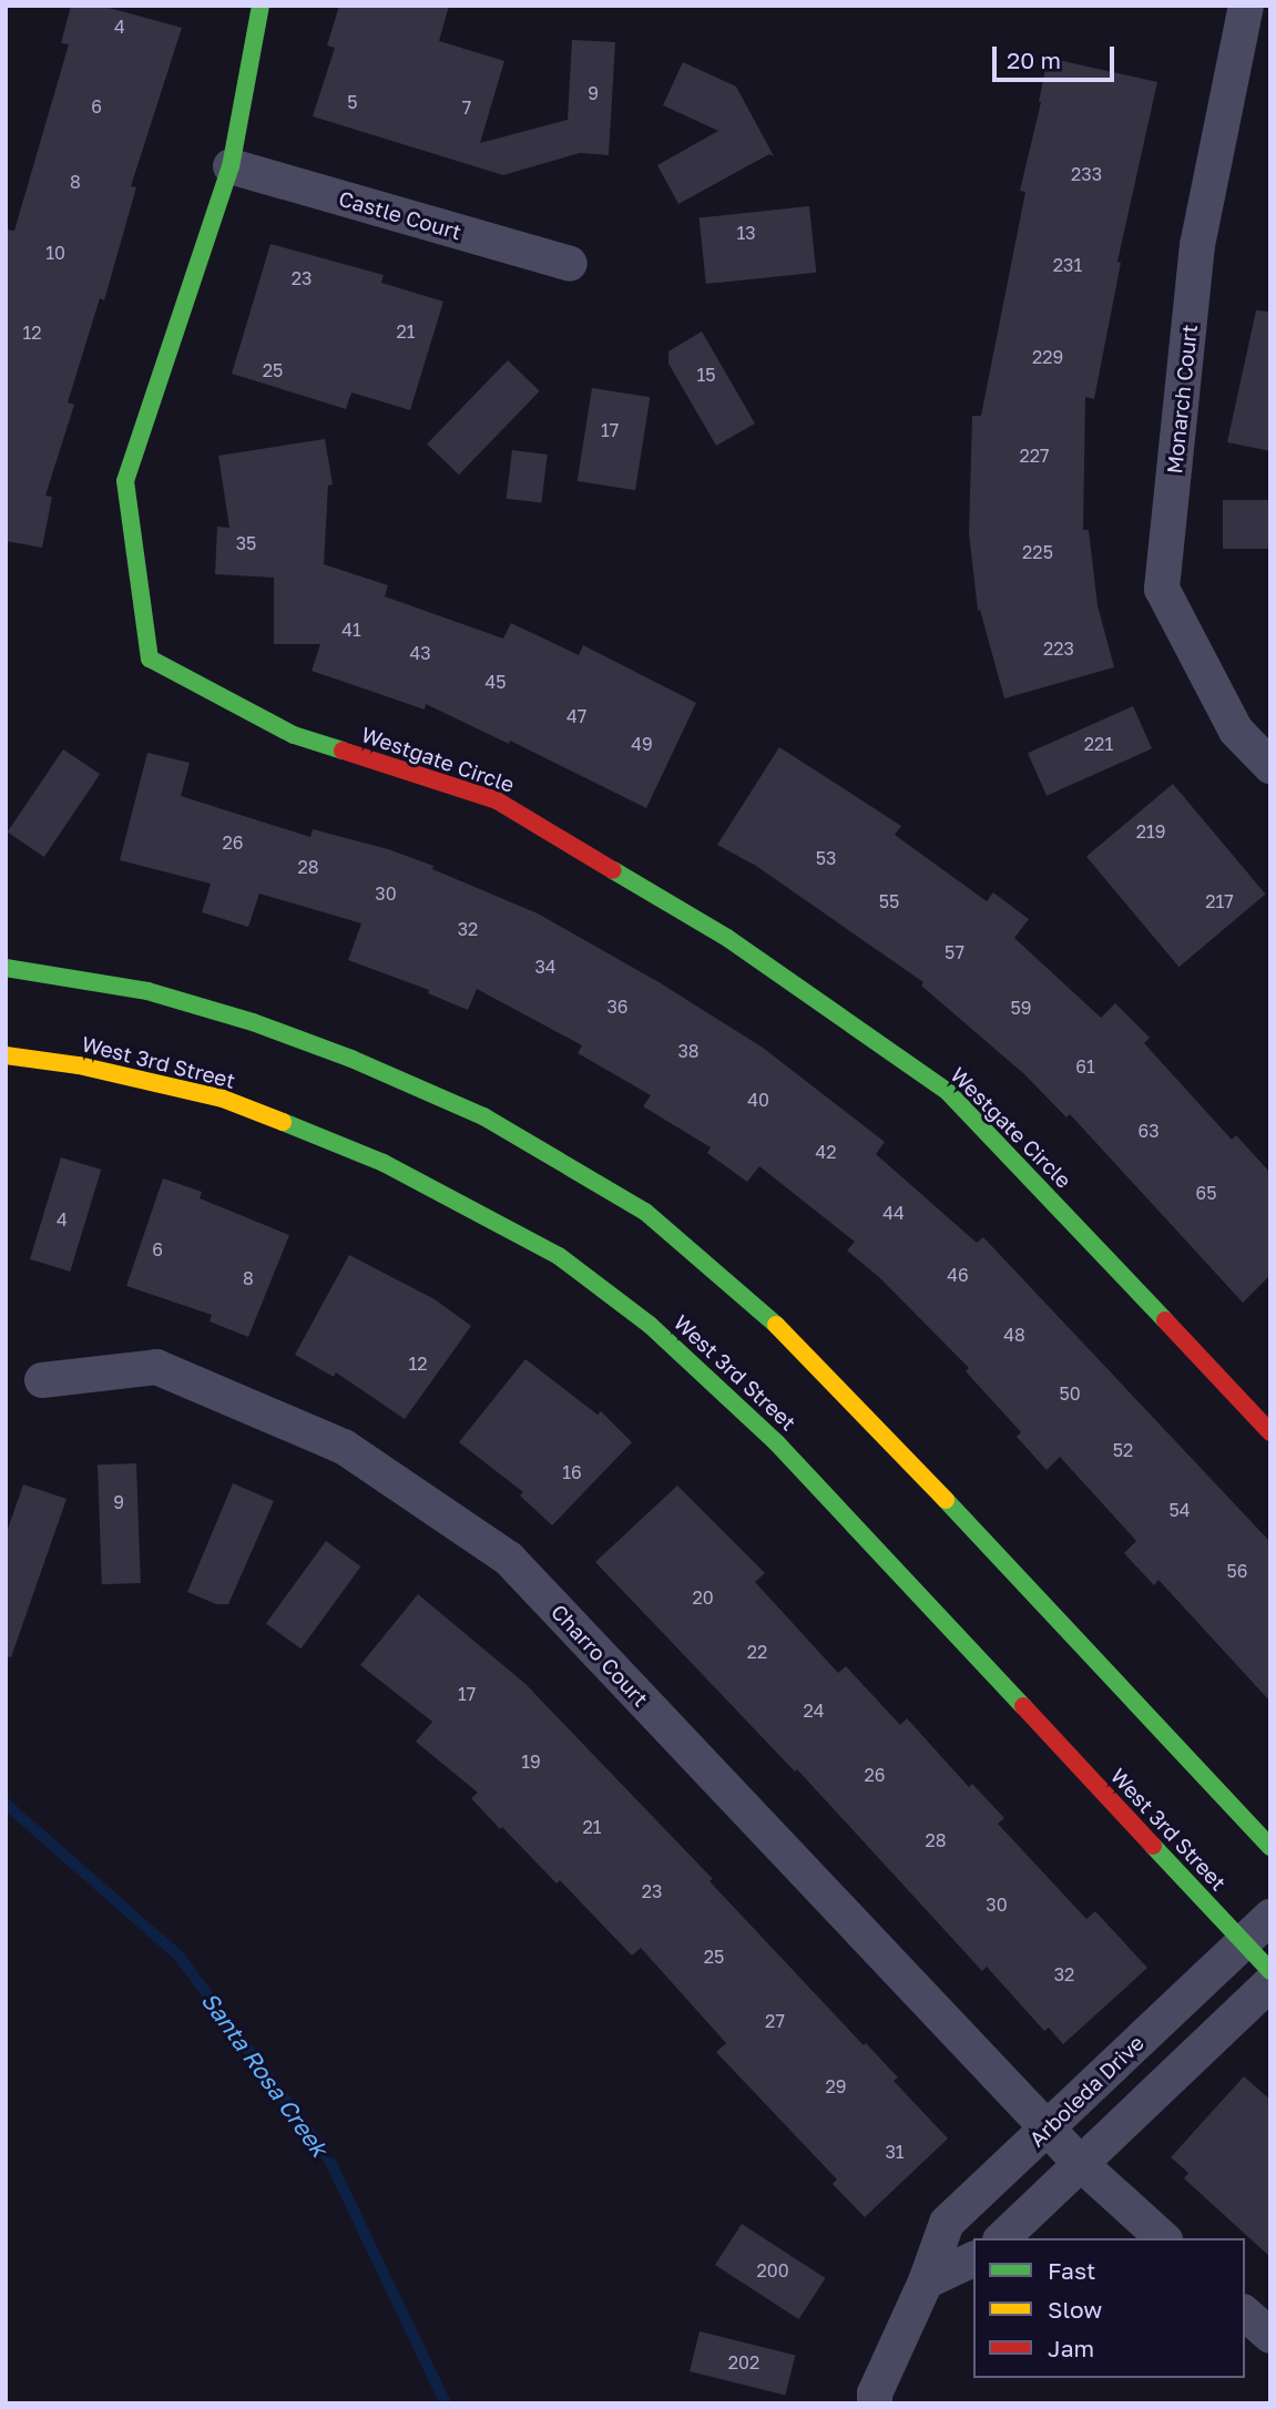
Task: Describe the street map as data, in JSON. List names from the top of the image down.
{
  "streets": {
    "main road": ["Westgate Circle", "West 3rd Street"],
    "street": [
      "Castle Court",
      "Monarch Court",
      "Charro Court",
      "Arboleda Drive"
    ]
  },
  "crossings": [
    ["Castle Court", "Westgate Circle"],
    ["West 3rd Street", "Arboleda Drive"],
    ["Charro Court", "Arboleda Drive"]
  ],
  "water": ["Santa Rosa Creek"],
  "house_numbers": [
    "4",
    "9",
    "5",
    "6",
    "7",
    "233",
    "8",
    "13",
    "10",
    "231",
    "23",
    "21",
    "12",
    "229",
    "25",
    "15",
    "17",
    "227",
    "35",
    "225",
    "41",
    "223",
    "43",
    "45",
    "47",
    "49",
    "221",
    "219",
    "26",
    "53",
    "28",
    "30",
    "55",
    "217",
    "32",
    "57",
    "34",
    "36",
    "59",
    "38",
    "61",
    "40",
    "63",
    "42",
    "65",
    "44",
    "4",
    "6",
    "46",
    "8",
    "48",
    "12",
    "50",
    "52",
    "16",
    "9",
    "54",
    "56",
    "20",
    "22",
    "17",
    "24",
    "19",
    "26",
    "21",
    "28",
    "23",
    "30",
    "25",
    "32",
    "27",
    "29",
    "31",
    "200",
    "202"
  ],
  "legend": ["Fast", "Slow", "Jam"],
  "scale_bar": "20 m"
}
